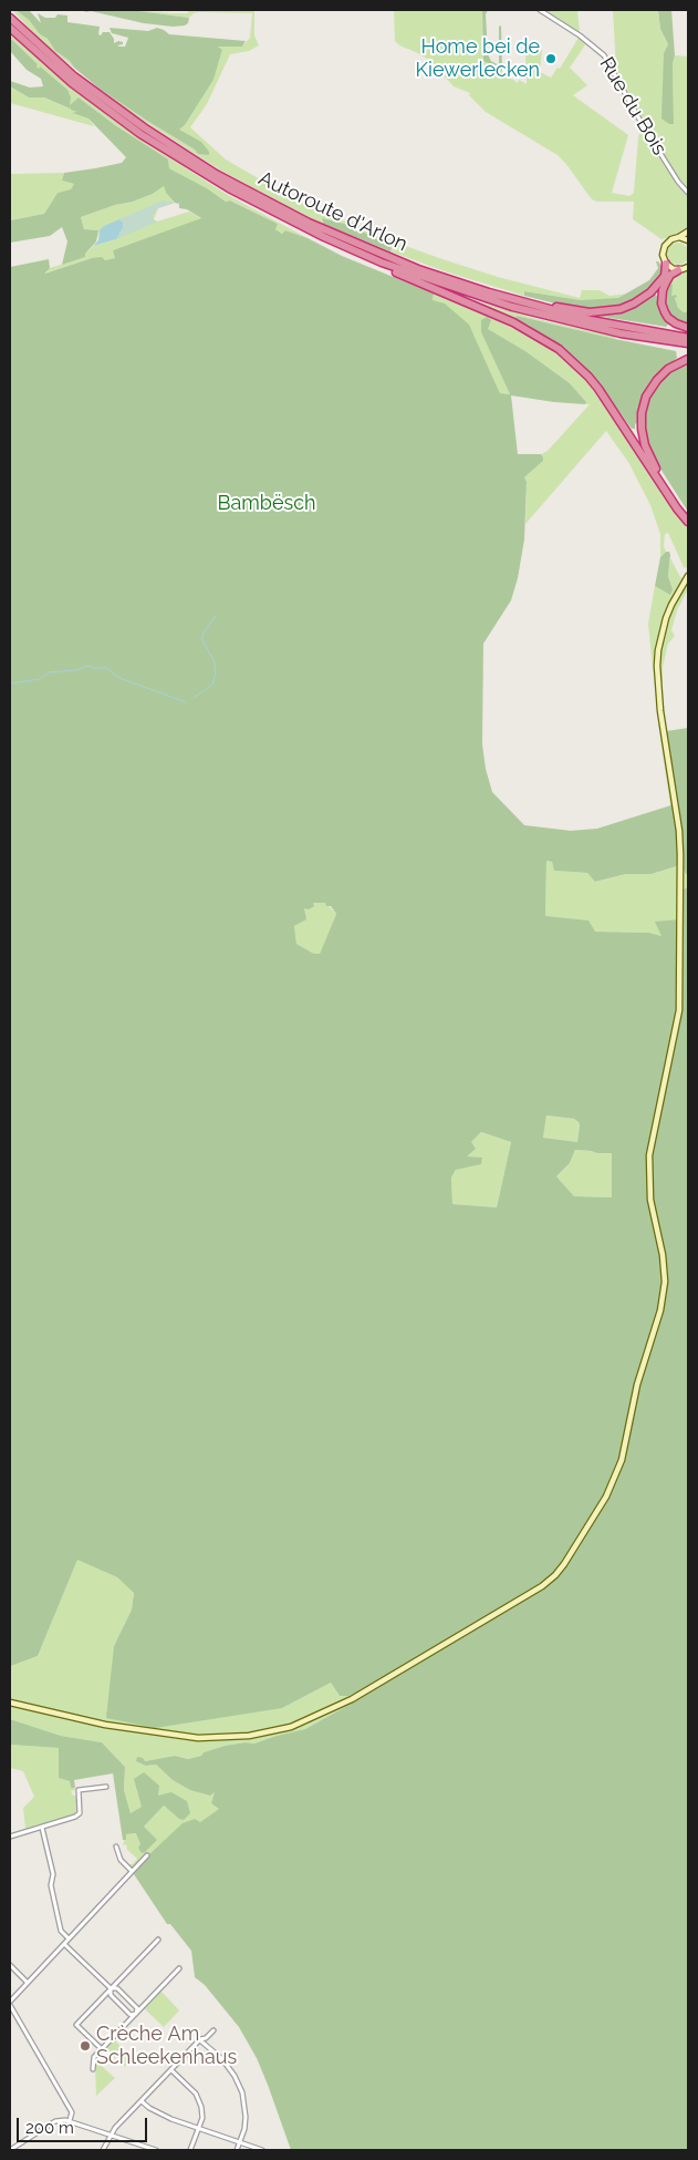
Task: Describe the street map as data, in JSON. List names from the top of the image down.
{
  "streets": {
    "highway": ["Autoroute d'Arlon"],
    "street": ["Rue du Bois"]
  },
  "parks": ["Bambësch"],
  "places": ["Home bei de Kiewerlecken", "Crèche Am Schleekenhaus"],
  "scale_bar": "200 m"
}
